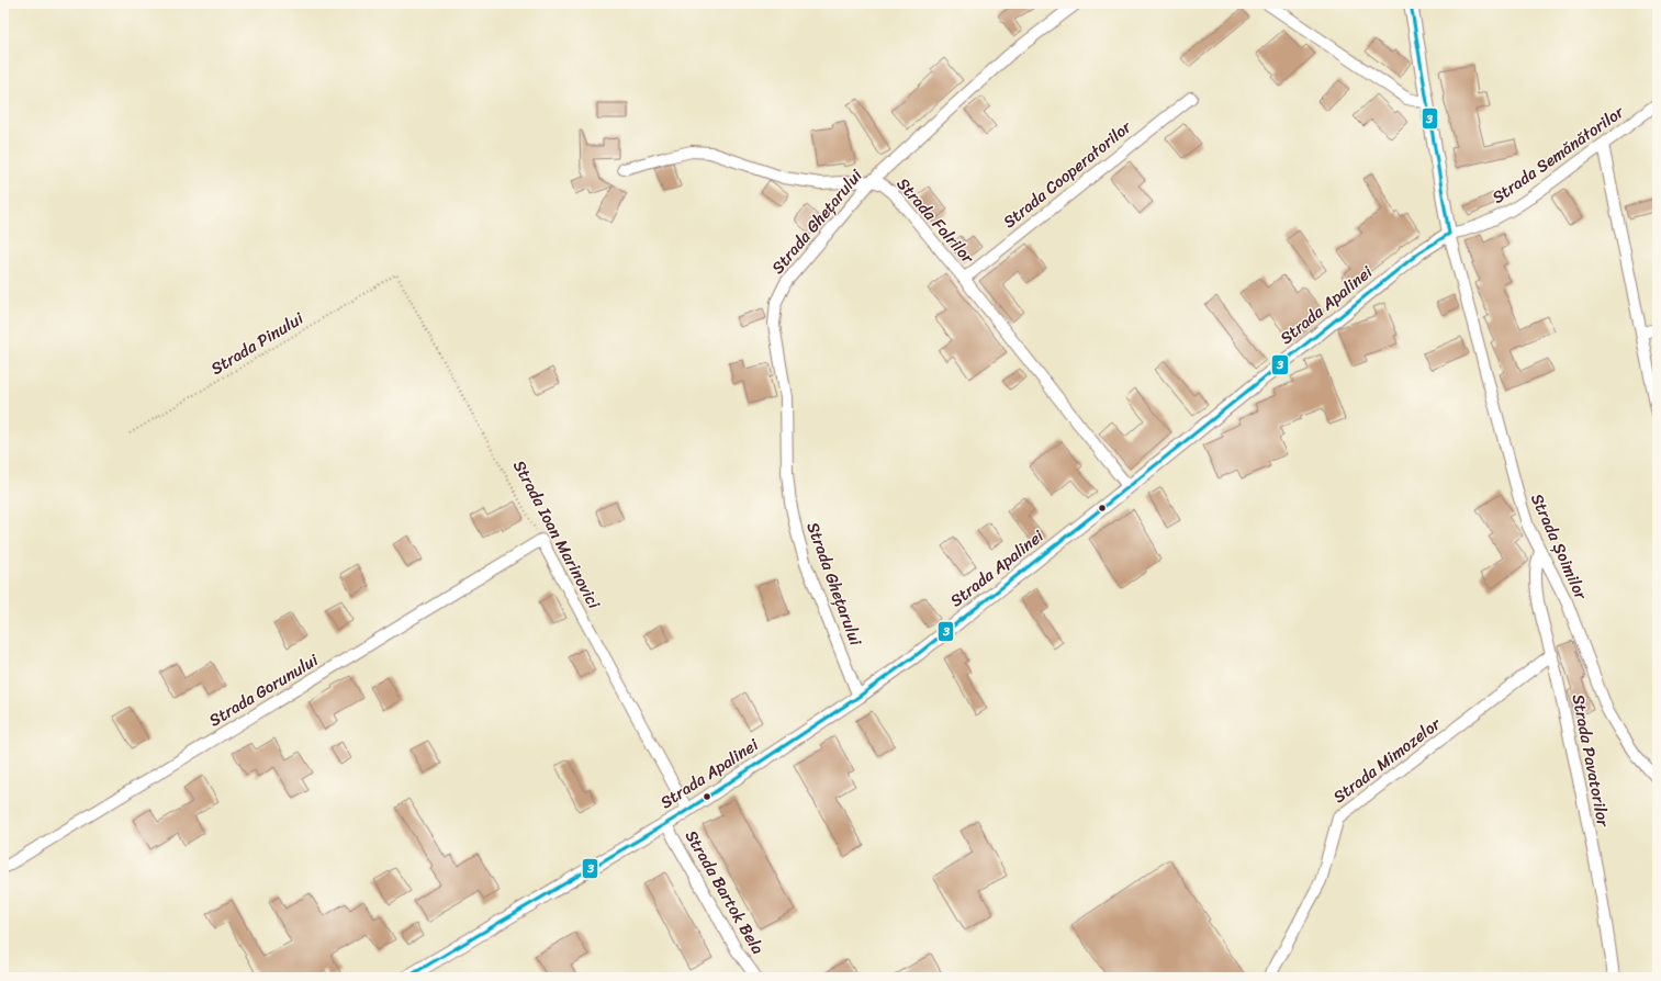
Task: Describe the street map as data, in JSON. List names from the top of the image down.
{
  "streets": {
    "street": [
      "Strada Semănătorilor",
      "Strada Cooperatorilor",
      "Strada Folrilor",
      "Strada Ghețarului",
      "Strada Apalinei",
      "Strada Ioan Marinovici",
      "Strada Șoimilor",
      "Strada Gorunului",
      "Strada Mimozelor",
      "Strada Pavatorilor",
      "Strada Bartok Bela"
    ],
    "path": ["Strada Pinului"]
  },
  "crossings": [
    ["Strada Semănătorilor", "Strada Apalinei"],
    ["Strada Semănătorilor", "Strada Șoimilor"],
    ["Strada Cooperatorilor", "Strada Folrilor"],
    ["Strada Folrilor", "Strada Ghețarului"],
    ["Strada Folrilor", "Strada Apalinei"],
    ["Strada Ghețarului", "Strada Apalinei"],
    ["Strada Apalinei", "Strada Ioan Marinovici"],
    ["Strada Apalinei", "Strada Șoimilor"],
    ["Strada Apalinei", "Strada Bartok Bela"],
    ["Strada Pinului", "Strada Ioan Marinovici"],
    ["Strada Ioan Marinovici", "Strada Gorunului"],
    ["Strada Șoimilor", "Strada Pavatorilor"],
    ["Strada Mimozelor", "Strada Pavatorilor"]
  ],
  "lines": ["transit line 3"]
}
